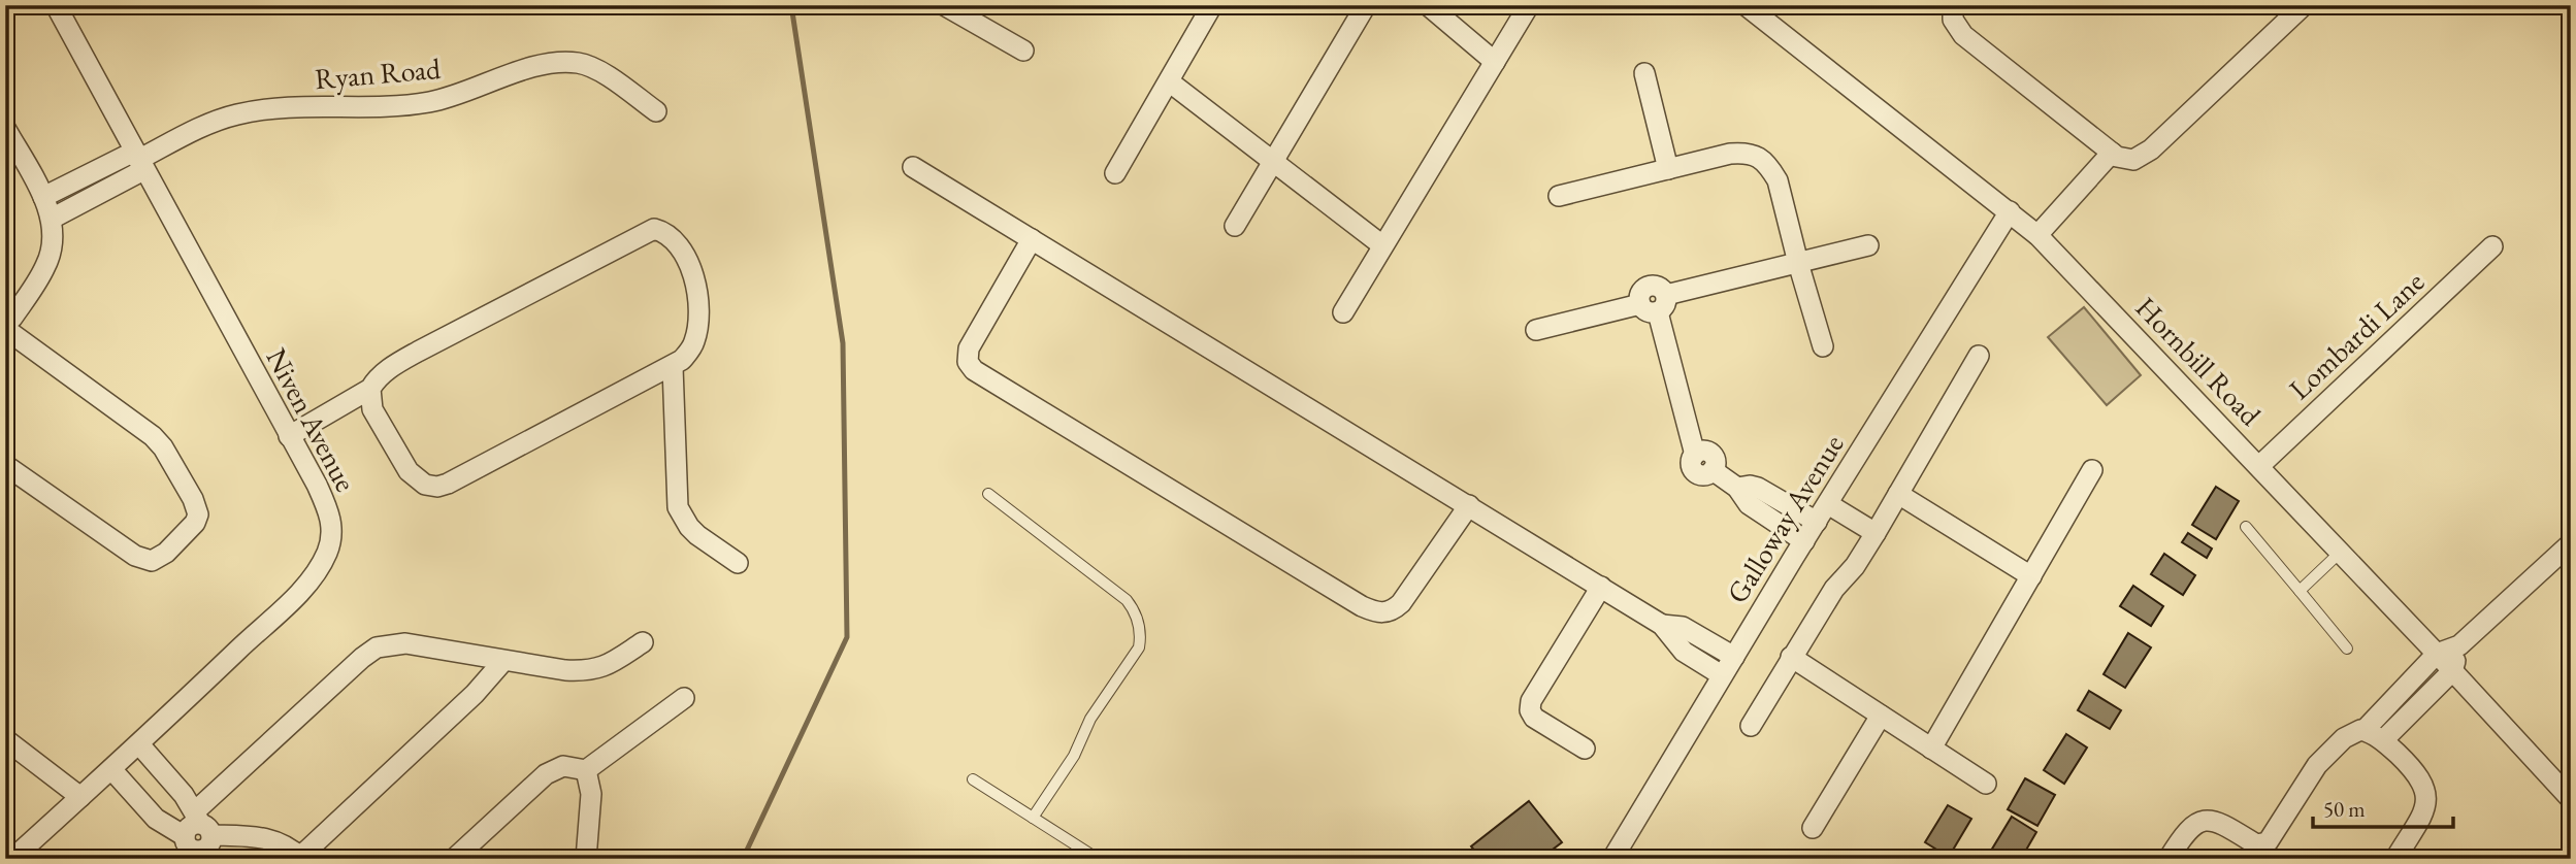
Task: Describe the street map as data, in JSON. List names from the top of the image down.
{
  "streets": {
    "street": [
      "Ryan Road",
      "Lombardi Lane",
      "Hornbill Road",
      "Niven Avenue",
      "Galloway Avenue"
    ]
  },
  "crossings": [
    ["Ryan Road", "Niven Avenue"],
    ["Lombardi Lane", "Hornbill Road"],
    ["Hornbill Road", "Galloway Avenue"]
  ],
  "scale_bar": "50 m"
}
